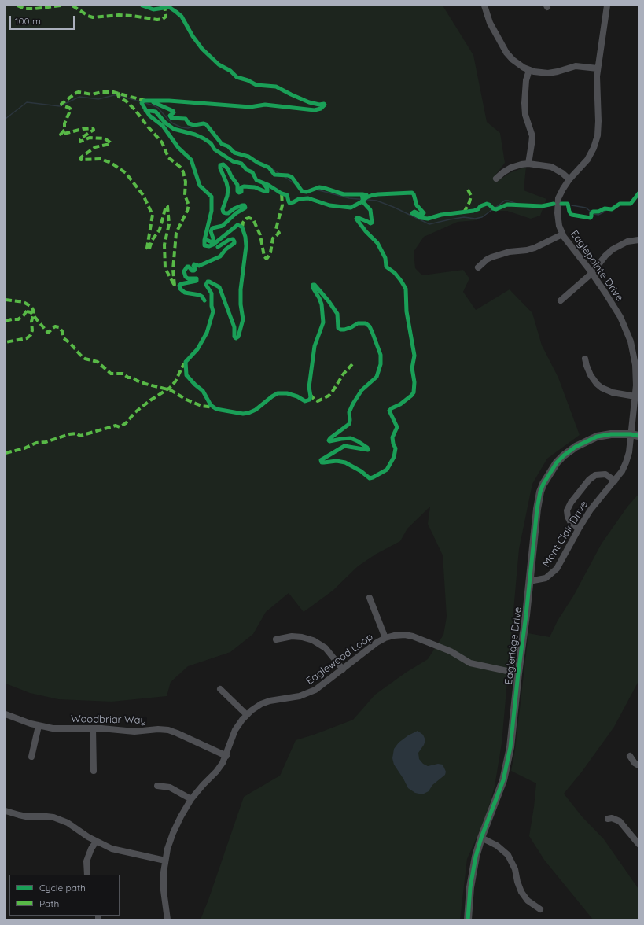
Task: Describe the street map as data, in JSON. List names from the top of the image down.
{
  "streets": {
    "main road": ["Eagleridge Drive"],
    "street": [
      "Eaglepointe Drive",
      "Mont Clair Drive",
      "Eaglewood Loop",
      "Woodbriar Way"
    ]
  },
  "crossings": [
    ["Eaglepointe Drive", "Mont Clair Drive"],
    ["Eaglepointe Drive", "Eagleridge Drive"],
    ["Mont Clair Drive", "Eagleridge Drive"],
    ["Eagleridge Drive", "Eaglewood Loop"],
    ["Eaglewood Loop", "Woodbriar Way"]
  ],
  "legend": ["Cycle path", "Path"],
  "scale_bar": "100 m"
}
